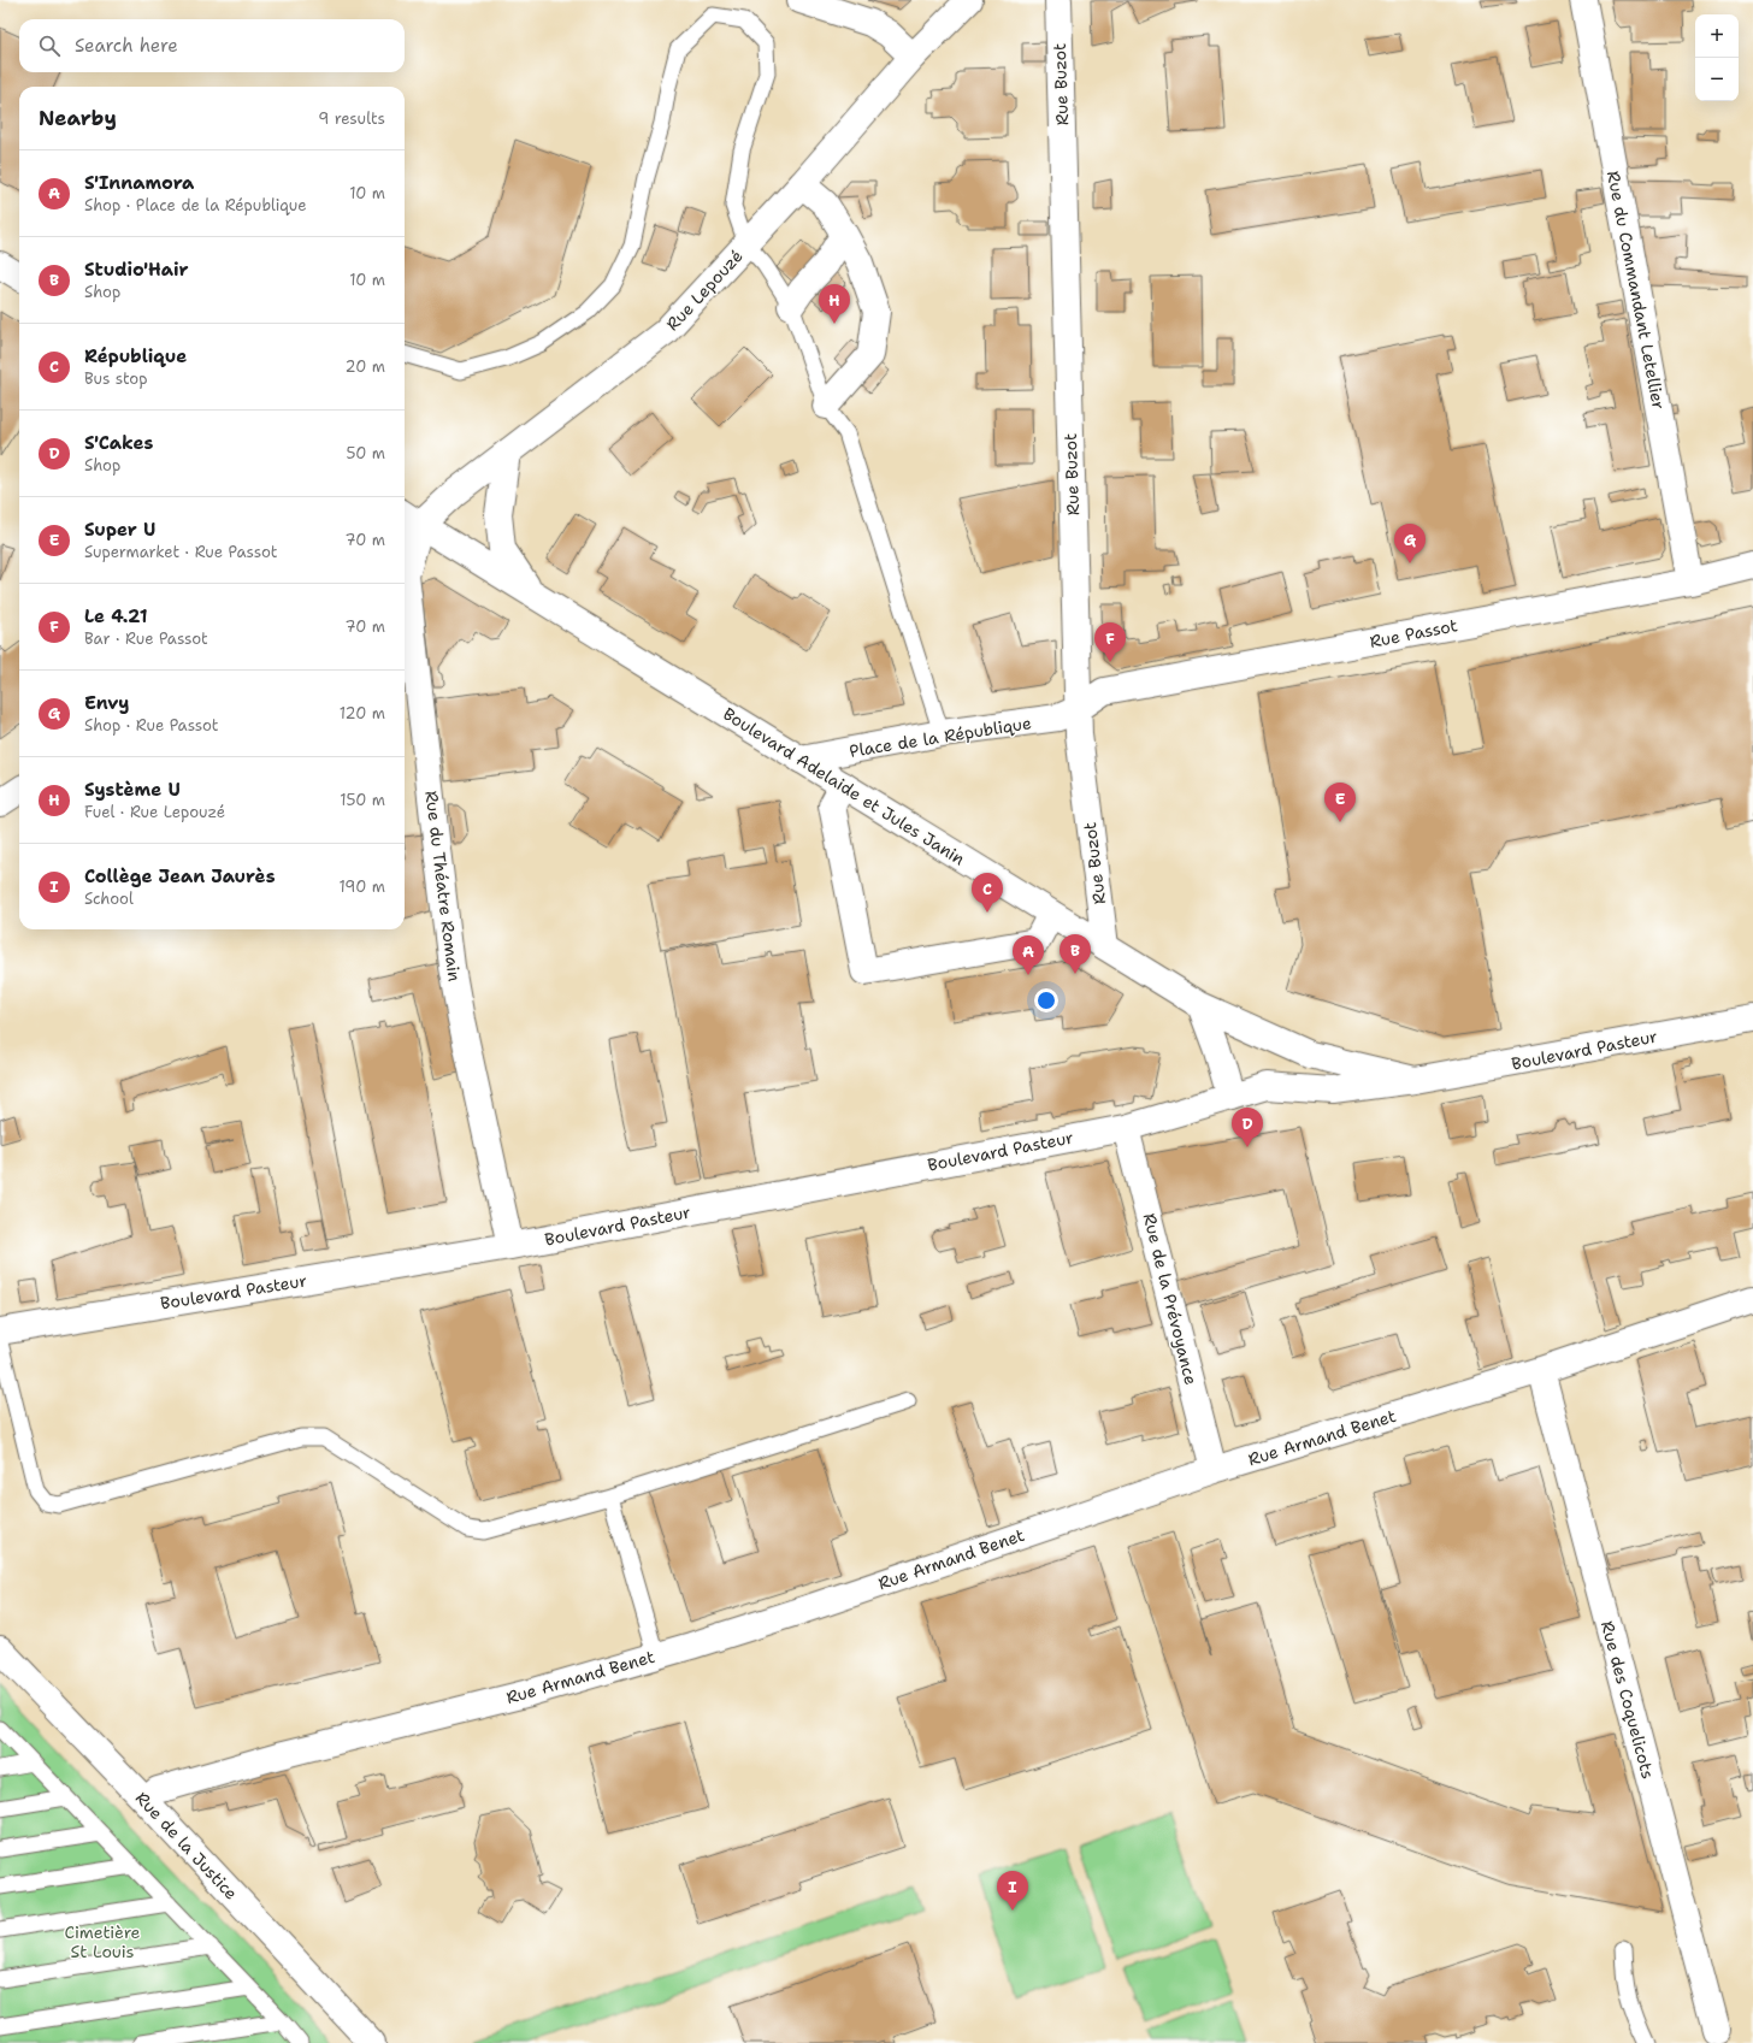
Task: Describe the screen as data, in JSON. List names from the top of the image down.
{
  "streets": {
    "street": [
      "Rue Buzot",
      "Rue Lepouzé",
      "Rue du Commandant Letellier",
      "Rue Passot",
      "Place de la République",
      "Boulevard Adelaide et Jules Janin",
      "Rue du Théatre Romain",
      "Boulevard Pasteur",
      "Rue de la Prévoyance",
      "Rue Armand Benet",
      "Rue des Coquelicots",
      "Rue de la Justice"
    ]
  },
  "crossings": [
    ["Rue Buzot", "Rue Passot"],
    ["Rue Buzot", "Place de la République"],
    ["Rue Buzot", "Boulevard Adelaide et Jules Janin"],
    ["Rue Lepouzé", "Boulevard Adelaide et Jules Janin"],
    ["Rue Lepouzé", "Rue du Théatre Romain"],
    ["Rue du Commandant Letellier", "Rue Passot"],
    ["Rue Passot", "Place de la République"],
    ["Place de la République", "Boulevard Adelaide et Jules Janin"],
    ["Boulevard Adelaide et Jules Janin", "Rue du Théatre Romain"],
    ["Boulevard Adelaide et Jules Janin", "Boulevard Pasteur"],
    ["Rue du Théatre Romain", "Boulevard Pasteur"],
    ["Boulevard Pasteur", "Rue de la Prévoyance"],
    ["Rue de la Prévoyance", "Rue Armand Benet"],
    ["Rue Armand Benet", "Rue des Coquelicots"],
    ["Rue Armand Benet", "Rue de la Justice"]
  ],
  "parks": ["Cimetière St Louis"],
  "page": {
    "map_buttons": ["+", "−"],
    "search": "Search here",
    "heading": ["Nearby", "9 results"],
    "list": [
      {
        "mark": "A",
        "name": "S'Innamora",
        "note": "Shop · Place de la République",
        "value": "10 m"
      },
      {
        "mark": "B",
        "name": "Studio'Hair",
        "note": "Shop",
        "value": "10 m"
      },
      {
        "mark": "C",
        "name": "République",
        "note": "Bus stop",
        "value": "20 m"
      },
      {
        "mark": "D",
        "name": "S'Cakes",
        "note": "Shop",
        "value": "50 m"
      },
      {
        "mark": "E",
        "name": "Super U",
        "note": "Supermarket · Rue Passot",
        "value": "70 m"
      },
      {
        "mark": "F",
        "name": "Le 4.21",
        "note": "Bar · Rue Passot",
        "value": "70 m"
      },
      {
        "mark": "G",
        "name": "Envy",
        "note": "Shop · Rue Passot",
        "value": "120 m"
      },
      {
        "mark": "H",
        "name": "Système U",
        "note": "Fuel · Rue Lepouzé",
        "value": "150 m"
      },
      {
        "mark": "I",
        "name": "Collège Jean Jaurès",
        "note": "School",
        "value": "190 m"
      }
    ],
    "pins": [
      "H",
      "G",
      "F",
      "E",
      "C",
      "B",
      "A",
      "D",
      "I"
    ]
  }
}
